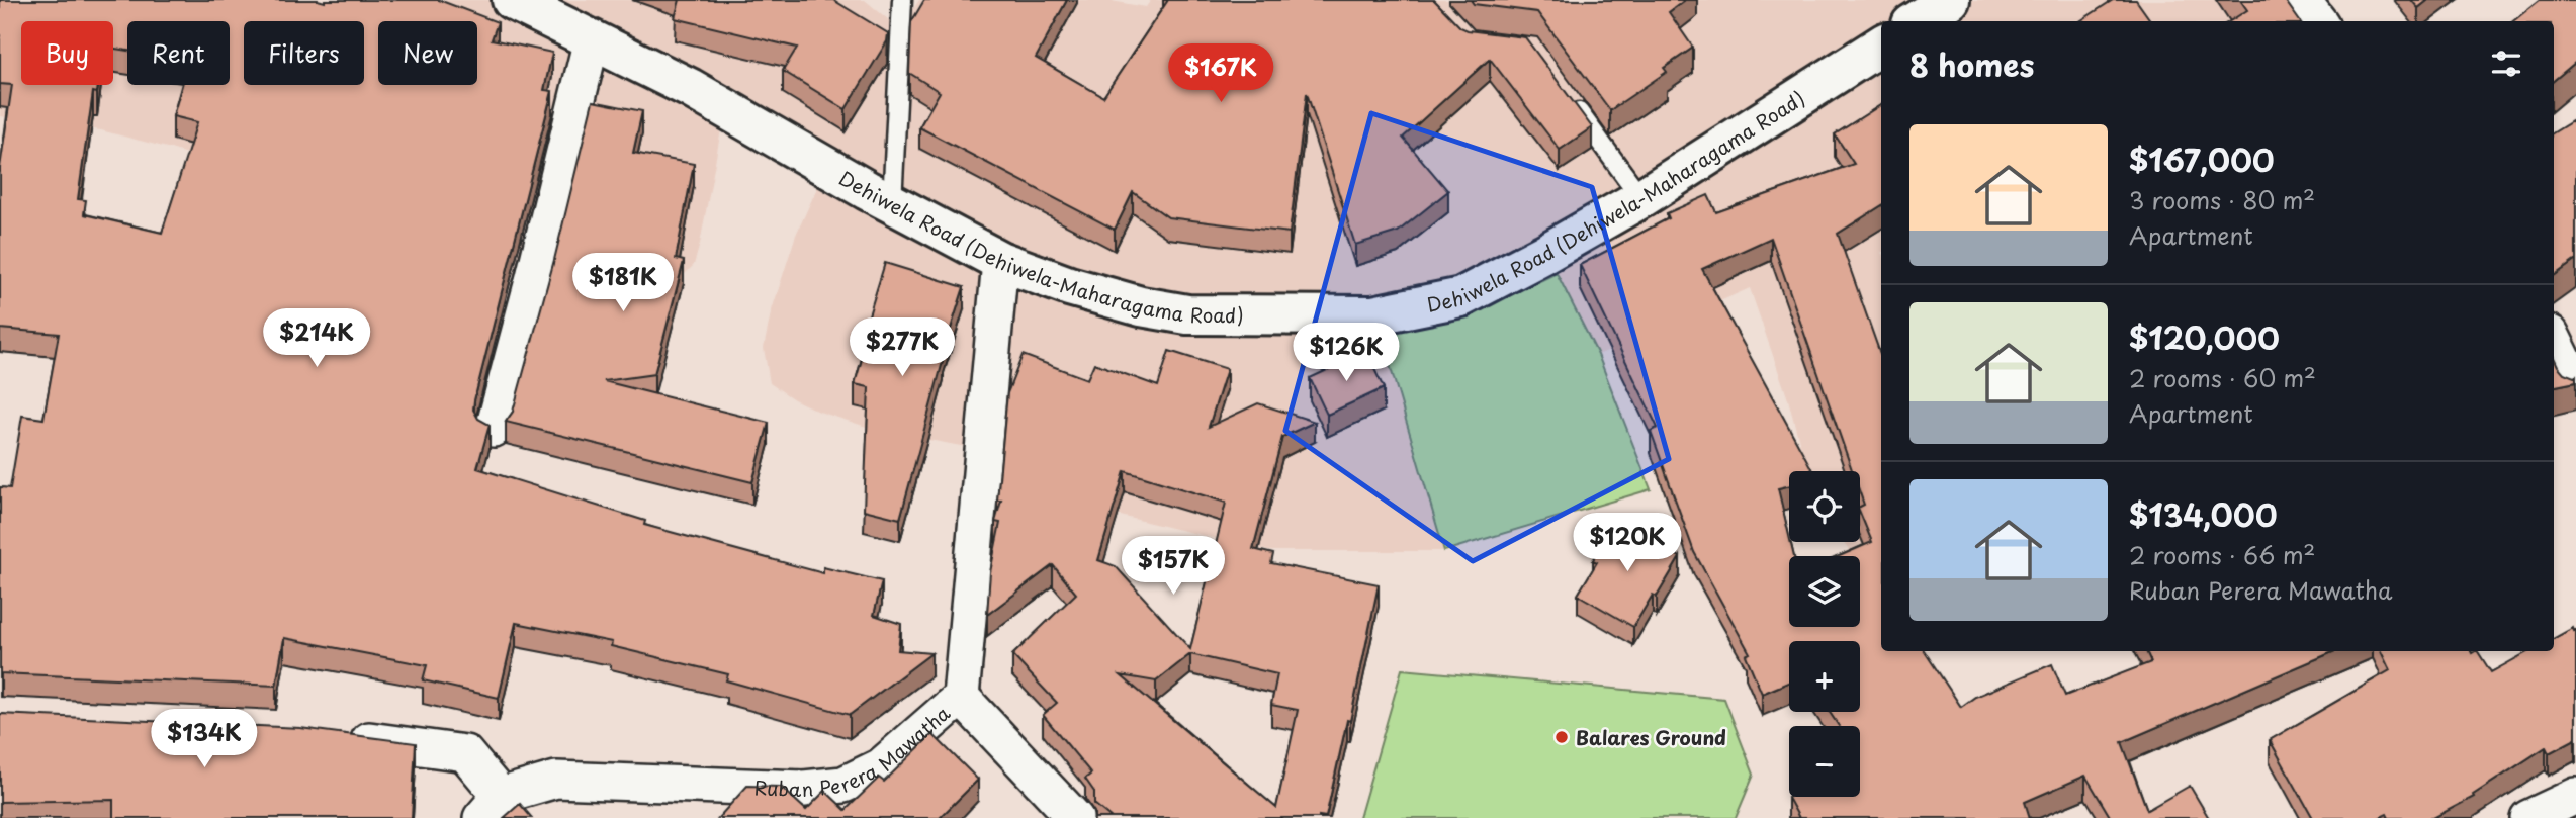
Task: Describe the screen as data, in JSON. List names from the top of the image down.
{
  "streets": {
    "main road": ["Dehiwela Road (Dehiwela-Maharagama Road)"],
    "street": ["Ruban Perera Mawatha"]
  },
  "crossings": [
    ["Dehiwela Road (Dehiwela-Maharagama Road)", "Ruban Perera Mawatha"]
  ],
  "places": ["Balares Ground"],
  "page": {
    "chip": [
      "Buy",
      "Rent",
      "Filters",
      "New"
    ],
    "heading": "8 homes",
    "price": [
      "$167K",
      "$181K",
      "$214K",
      "$277K",
      "$126K",
      "$120K",
      "$157K",
      "$134K"
    ],
    "list": [
      {
        "name": "$167,000",
        "note": "3 rooms · 80 m² · Apartment"
      },
      {
        "name": "$120,000",
        "note": "2 rooms · 60 m² · Apartment"
      },
      {
        "name": "$134,000",
        "note": "2 rooms · 66 m² · Ruban Perera Mawatha"
      }
    ],
    "map_buttons": ["+", "−"]
  }
}
